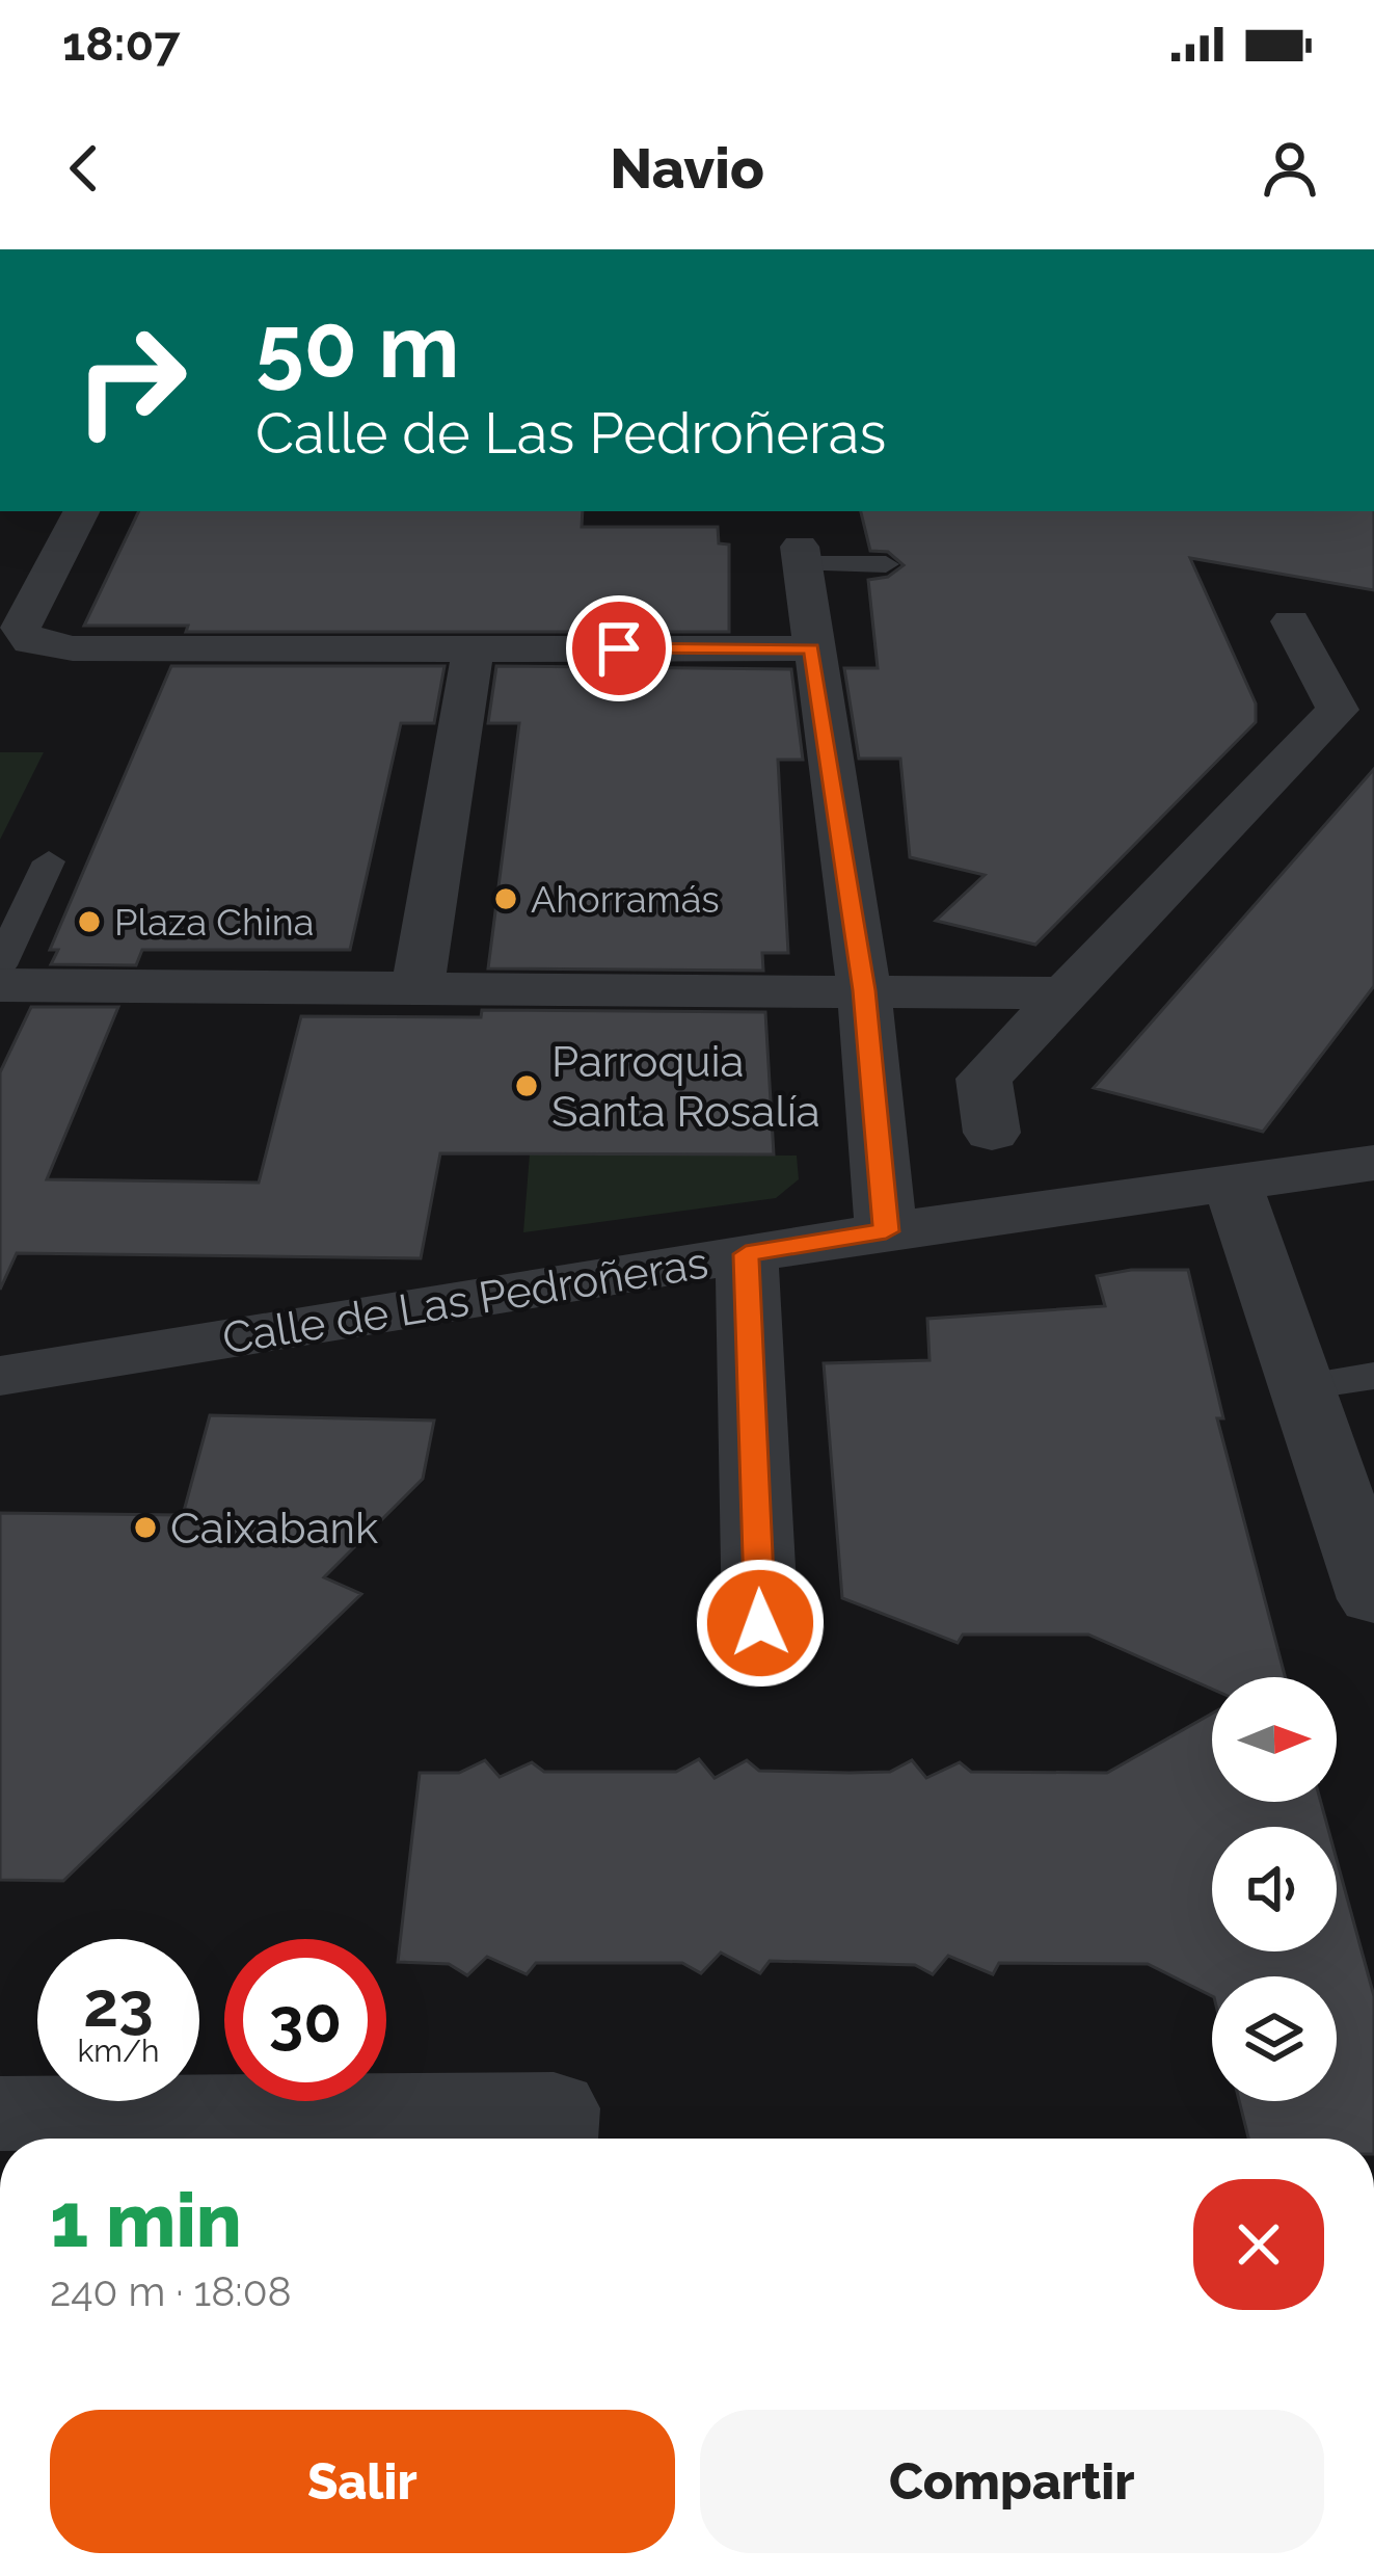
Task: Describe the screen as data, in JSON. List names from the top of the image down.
{
  "streets": {
    "street": ["Calle de Las Pedroñeras"]
  },
  "places": [
    "Ahorramás",
    "Plaza China",
    "Parroquia Santa Rosalía",
    "Caixabank"
  ],
  "north": "right",
  "page": {
    "status": "18:07",
    "header": "Navio",
    "turn": ["50 m", "Calle de Las Pedroñeras"],
    "speed": "23 km/h",
    "limit": "30",
    "heading": ["1 min", "240 m · 18:08"],
    "buttons": ["Salir", "Compartir"]
  }
}
